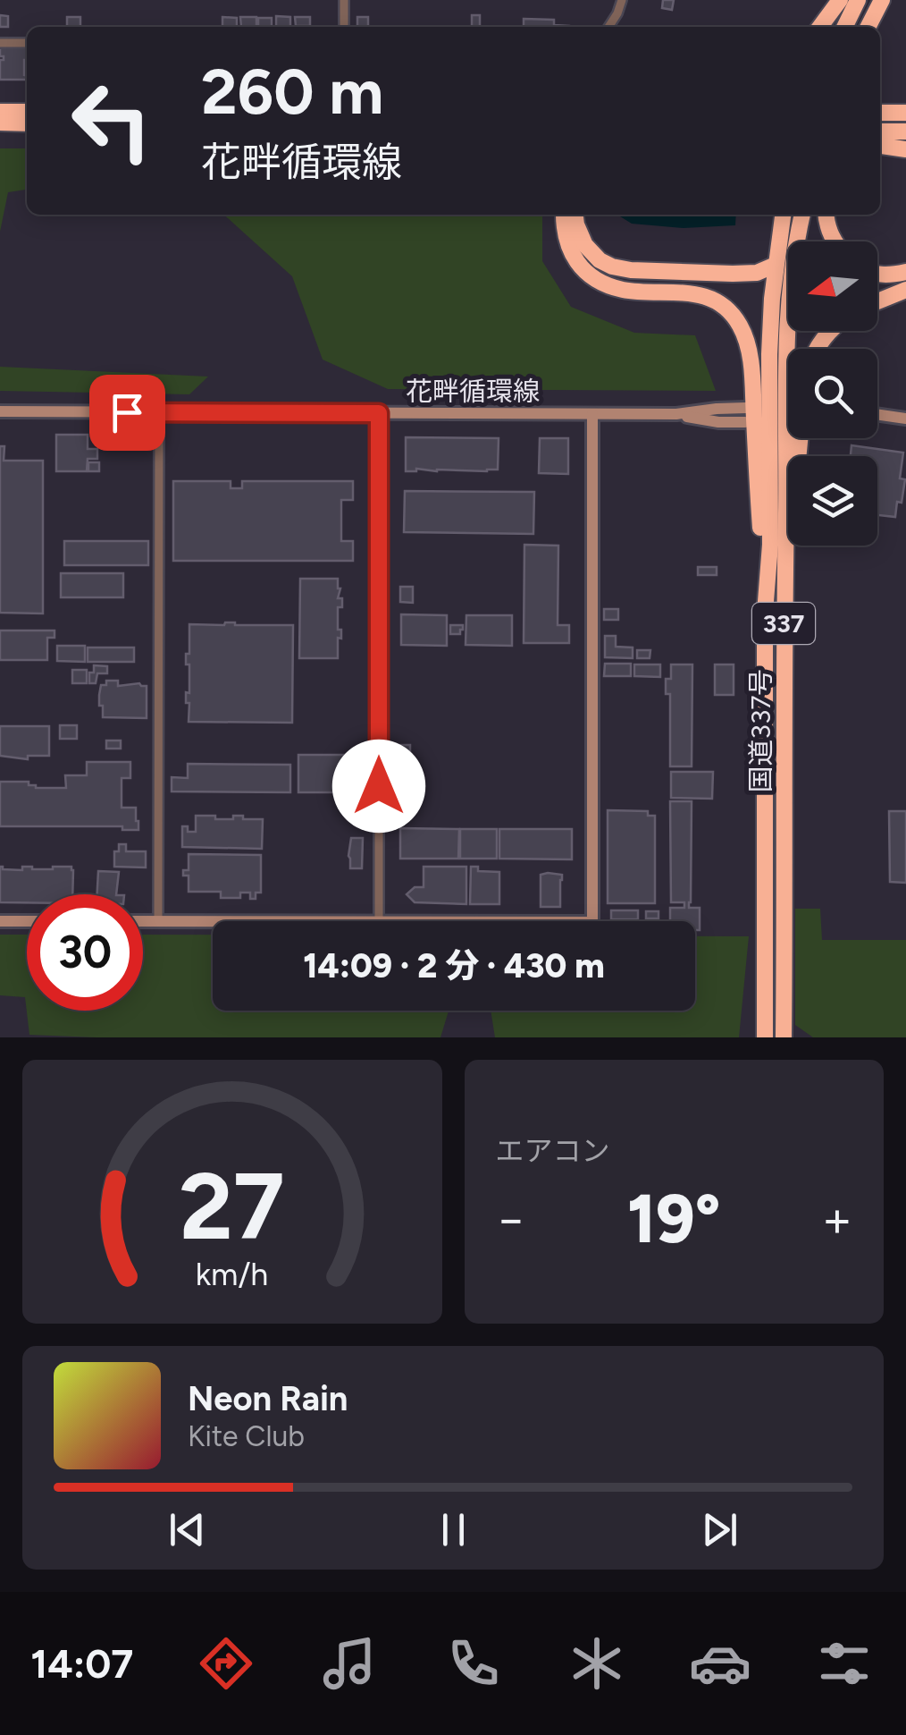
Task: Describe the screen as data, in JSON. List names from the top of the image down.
{
  "streets": {
    "highway": ["337", "国道337号"],
    "street": ["花畔循環線"]
  },
  "north": "left",
  "page": {
    "turn": ["260 m", "花畔循環線"],
    "limit": "30",
    "trip": "14:09 · 2 分 · 430 m",
    "tile": "エアコン",
    "heat": ["−", "19°", "+"],
    "song": ["Neon Rain", "Kite Club"],
    "tabs": "14:07",
    "gauge": ["27", "km/h"]
  }
}
